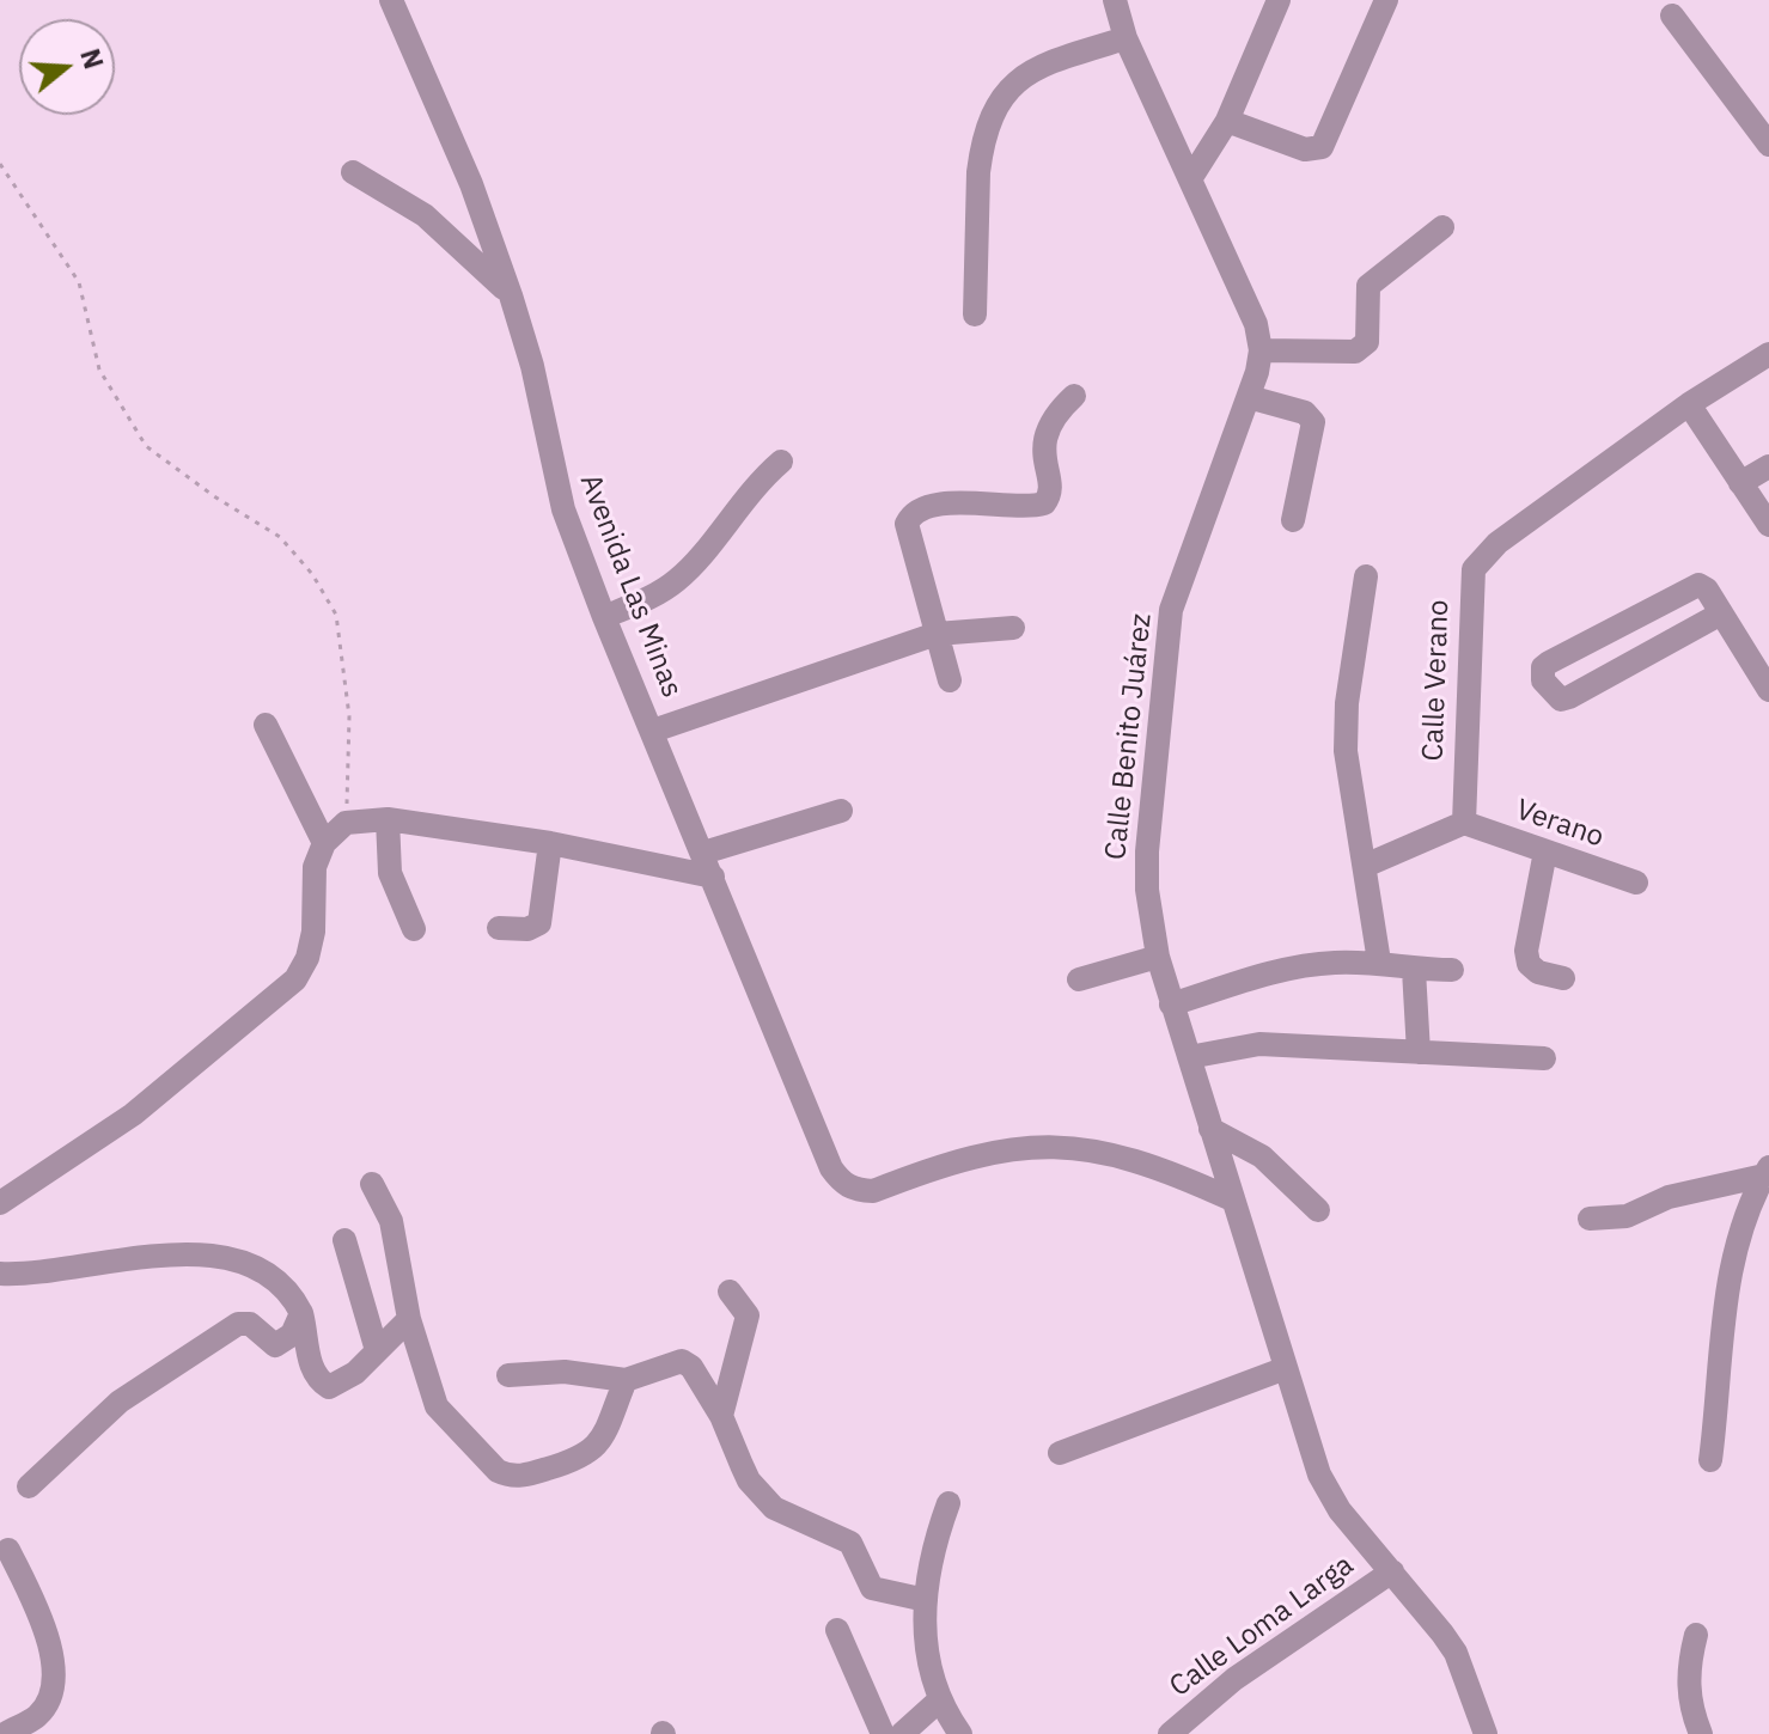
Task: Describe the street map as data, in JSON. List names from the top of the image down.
{
  "streets": {
    "street": [
      "Avenida Las Minas",
      "Calle Verano",
      "Calle Benito Juárez",
      "Verano",
      "Calle Loma Larga"
    ]
  },
  "crossings": [
    ["Avenida Las Minas", "Calle Benito Juárez"],
    ["Calle Verano", "Verano"],
    ["Calle Benito Juárez", "Calle Loma Larga"]
  ],
  "north": "right"
}
